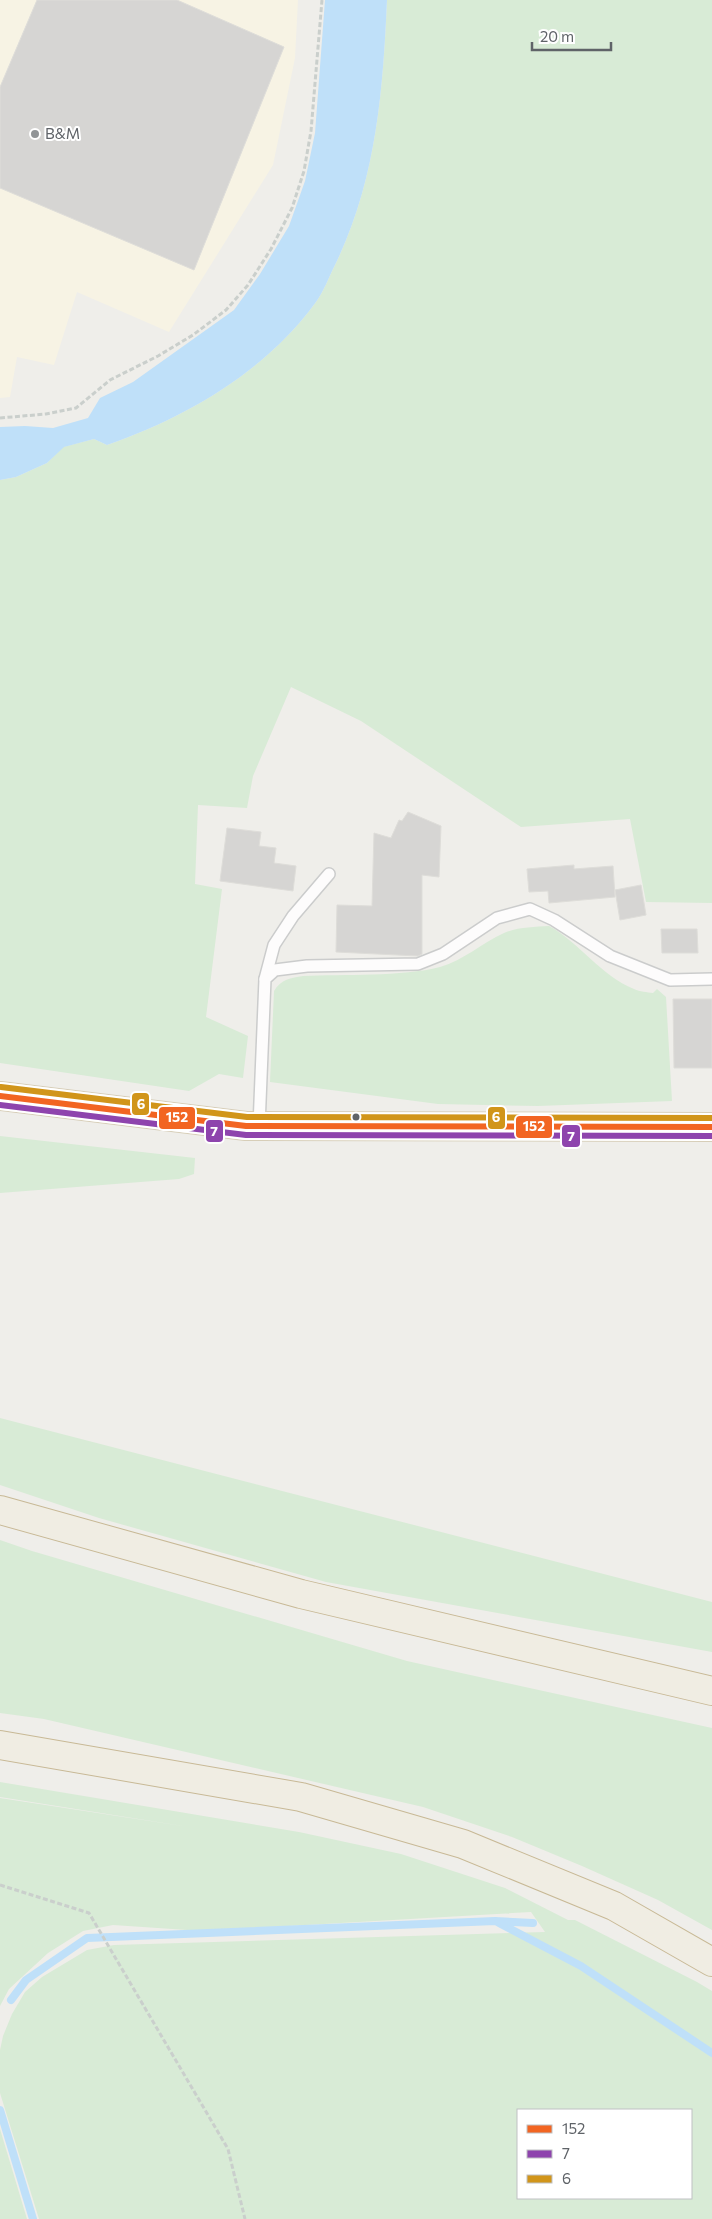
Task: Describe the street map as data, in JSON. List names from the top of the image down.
{
  "places": ["B&M"],
  "lines": ["transit line 6", "transit line 152", "transit line 7"],
  "legend": ["152", "7", "6"],
  "scale_bar": "20 m"
}
